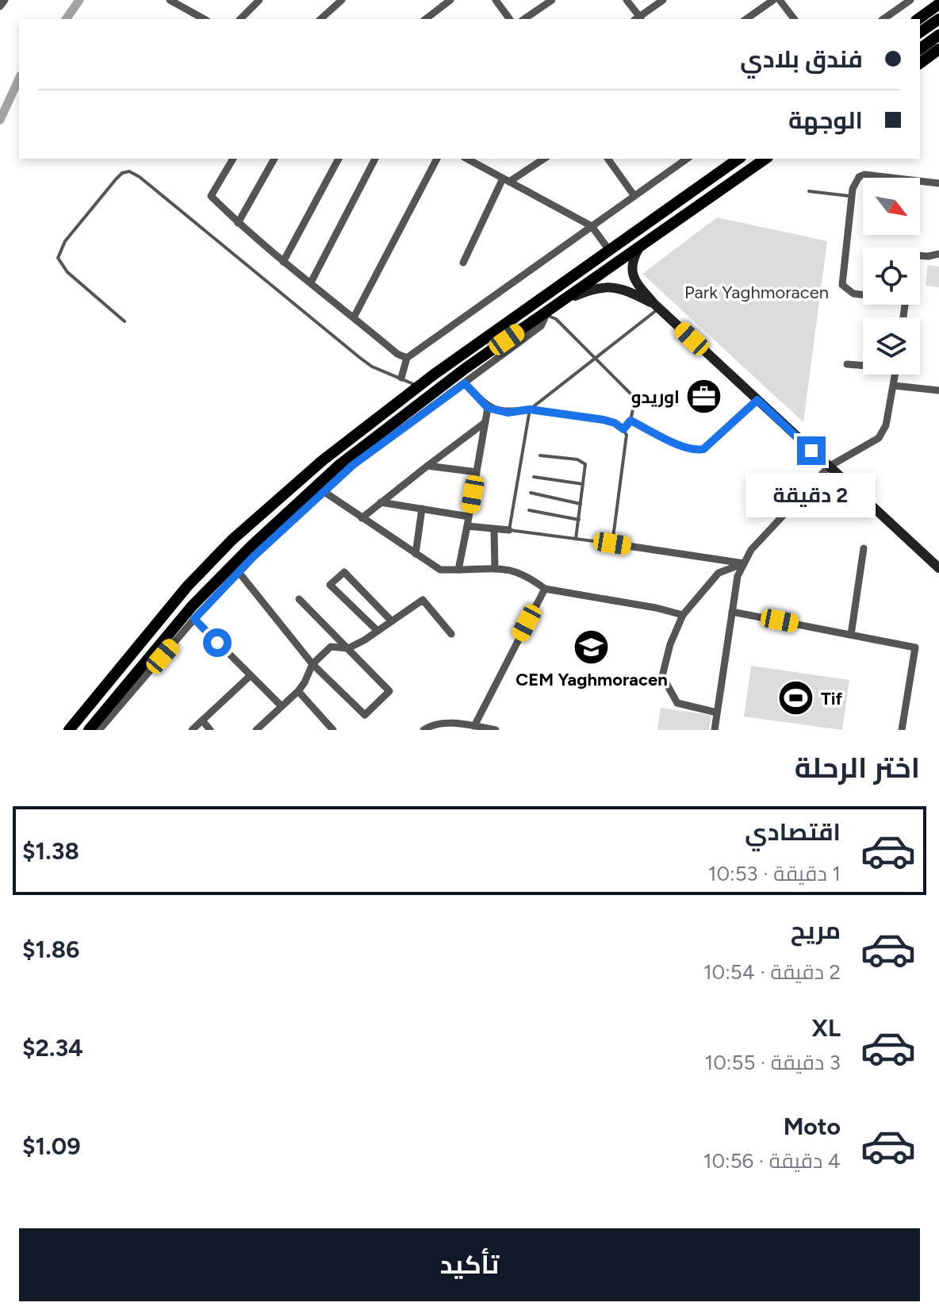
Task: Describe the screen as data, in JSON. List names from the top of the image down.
{
  "parks": ["Park Yaghmoracen"],
  "places": {
    "office": ["اوريدو"],
    "school or university": ["CEM Yaghmoracen"],
    "sports": ["Tif"]
  },
  "north": "bottom right",
  "page": {
    "banner": ["فندق بلادي", "الوجهة"],
    "bubble": "2 دقيقة",
    "heading": "اختر الرحلة",
    "list": [
      {
        "name": "اقتصادي",
        "note": "1 دقيقة · 10:53",
        "value": "$1.38"
      },
      {
        "name": "مريح",
        "note": "2 دقيقة · 10:54",
        "value": "$1.86"
      },
      {
        "name": "XL",
        "note": "3 دقيقة · 10:55",
        "value": "$2.34"
      },
      {
        "name": "Moto",
        "note": "4 دقيقة · 10:56",
        "value": "$1.09"
      }
    ],
    "buttons": "تأكيد"
  }
}
